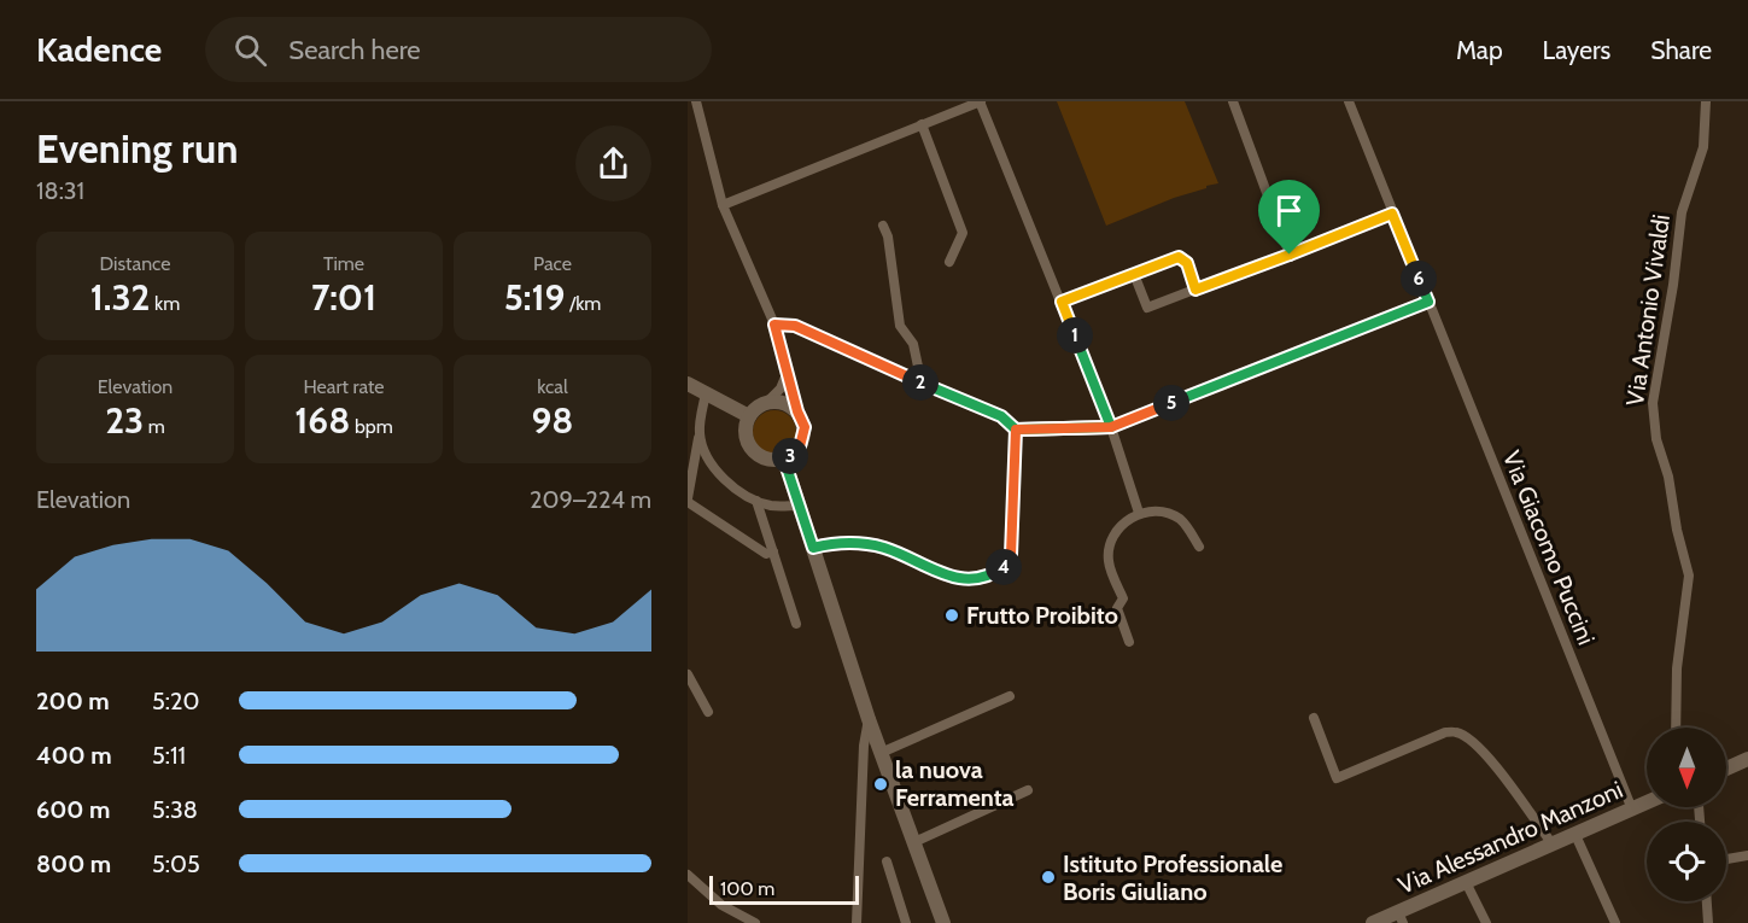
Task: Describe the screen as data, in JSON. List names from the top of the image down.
{
  "streets": {
    "street": ["Via Antonio Vivaldi", "Via Giacomo Puccini", "Via Alessandro Manzoni"]
  },
  "crossings": [
    ["Via Giacomo Puccini", "Via Alessandro Manzoni"]
  ],
  "places": ["Frutto Proibito", "la nuova Ferramenta", "Istituto Professionale Boris Giuliano"],
  "scale_bar": "100 m",
  "north": "bottom",
  "page": {
    "header": "Kadence",
    "search": "Search here",
    "nav": ["Map", "Layers", "Share"],
    "heading": ["Evening run", "18:31"],
    "stats": [
      ["Distance", "1.32 km"],
      ["Time", "7:01"],
      ["Pace", "5:19 /km"],
      ["Elevation", "23 m"],
      ["Heart rate", "168 bpm"],
      ["kcal", "98"]
    ],
    "pins": [
      "6",
      "1",
      "2",
      "5",
      "3",
      "4"
    ],
    "chart": ["Elevation", "209–224 m"],
    "list": [
      {
        "name": "200 m",
        "note": "5:20"
      },
      {
        "name": "400 m",
        "note": "5:11"
      },
      {
        "name": "600 m",
        "note": "5:38"
      },
      {
        "name": "800 m",
        "note": "5:05"
      }
    ],
    "scale": "100 m"
  }
}
